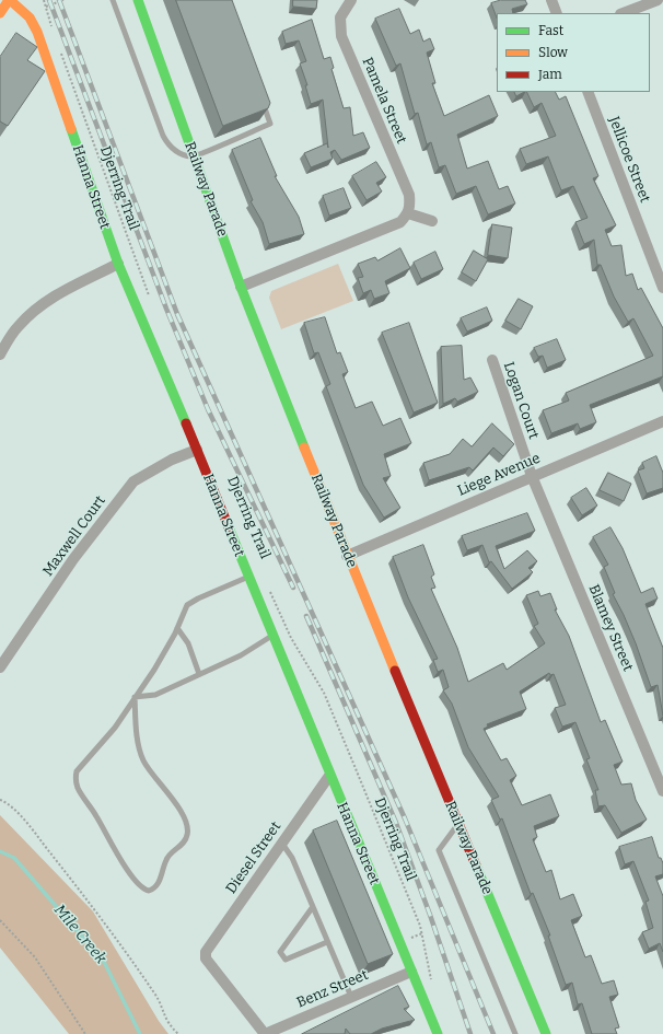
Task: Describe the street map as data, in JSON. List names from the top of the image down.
{
  "streets": {
    "main road": ["Hanna Street", "Railway Parade"],
    "street": [
      "Pamela Street",
      "Jellicoe Street",
      "Logan Court",
      "Liege Avenue",
      "Maxwell Court",
      "Blamey Street",
      "Diesel Street",
      "Benz Street"
    ],
    "path": ["Djerring Trail"]
  },
  "crossings": [
    ["Hanna Street", "Maxwell Court"],
    ["Hanna Street", "Diesel Street"],
    ["Hanna Street", "Benz Street"],
    ["Railway Parade", "Liege Avenue"],
    ["Logan Court", "Liege Avenue"],
    ["Logan Court", "Blamey Street"],
    ["Liege Avenue", "Blamey Street"],
    ["Diesel Street", "Benz Street"]
  ],
  "water": ["Mile Creek"],
  "legend": ["Fast", "Slow", "Jam"]
}
